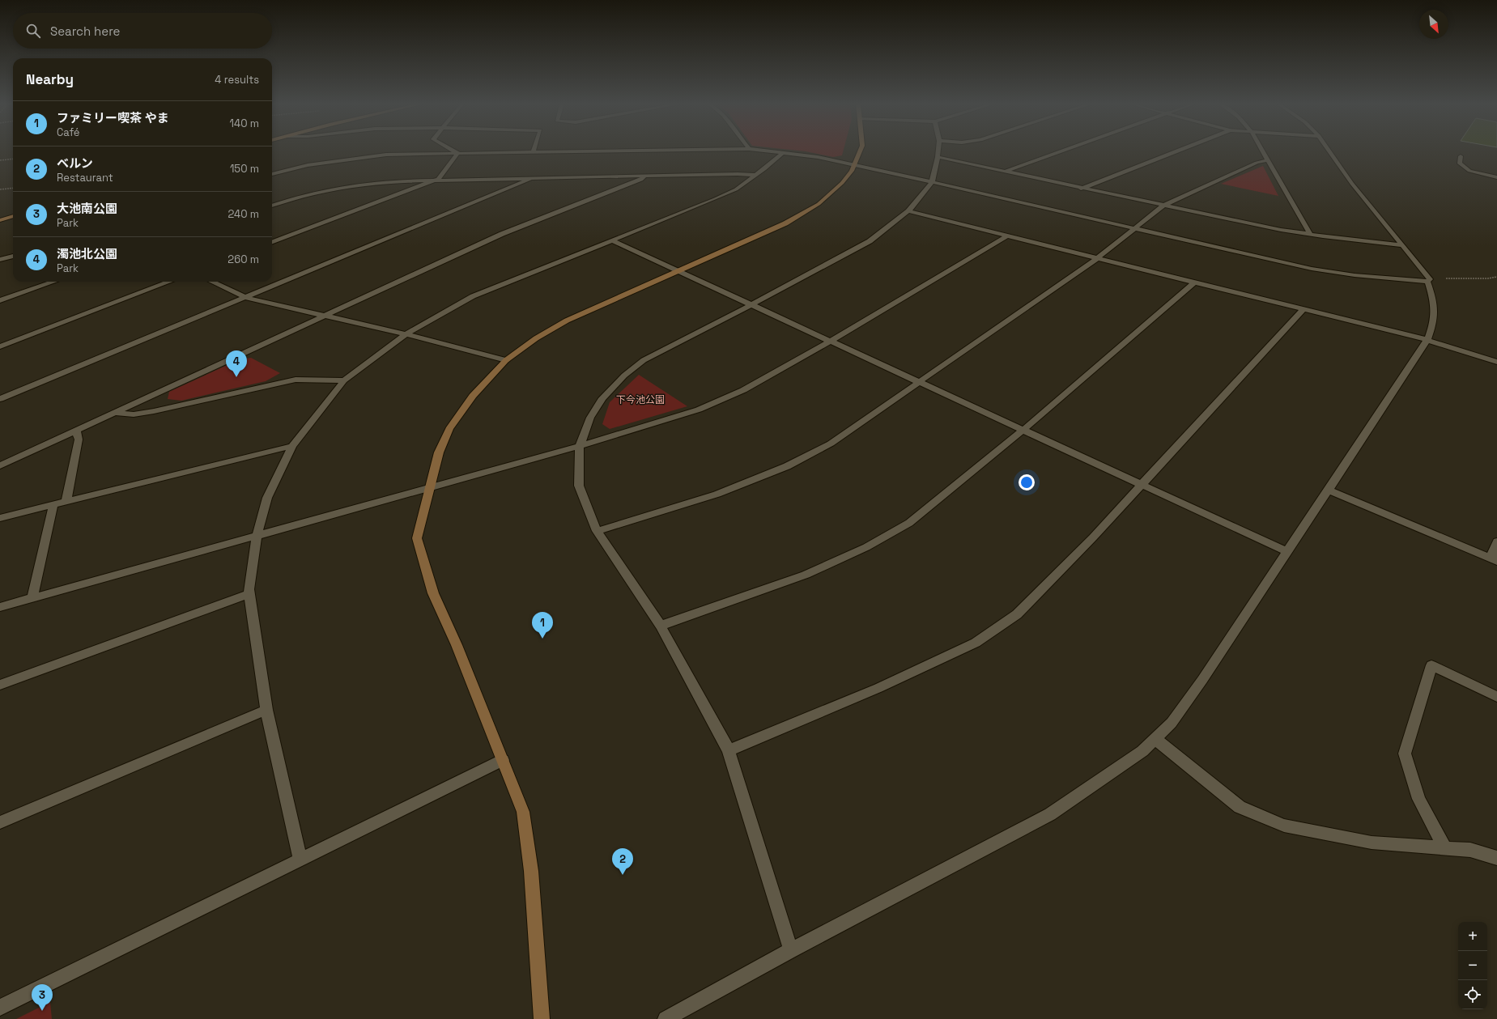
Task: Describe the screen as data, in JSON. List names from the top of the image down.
{
  "parks": ["下今池公園"],
  "north": "bottom right",
  "page": {
    "search": "Search here",
    "heading": ["Nearby", "4 results"],
    "list": [
      {
        "mark": "1",
        "name": "ファミリー喫茶 やま",
        "note": "Café",
        "value": "140 m"
      },
      {
        "mark": "2",
        "name": "ベルン",
        "note": "Restaurant",
        "value": "150 m"
      },
      {
        "mark": "3",
        "name": "大池南公園",
        "note": "Park",
        "value": "240 m"
      },
      {
        "mark": "4",
        "name": "濁池北公園",
        "note": "Park",
        "value": "260 m"
      }
    ],
    "pins": [
      "4",
      "1",
      "2",
      "3"
    ],
    "map_buttons": ["+", "−"]
  }
}
